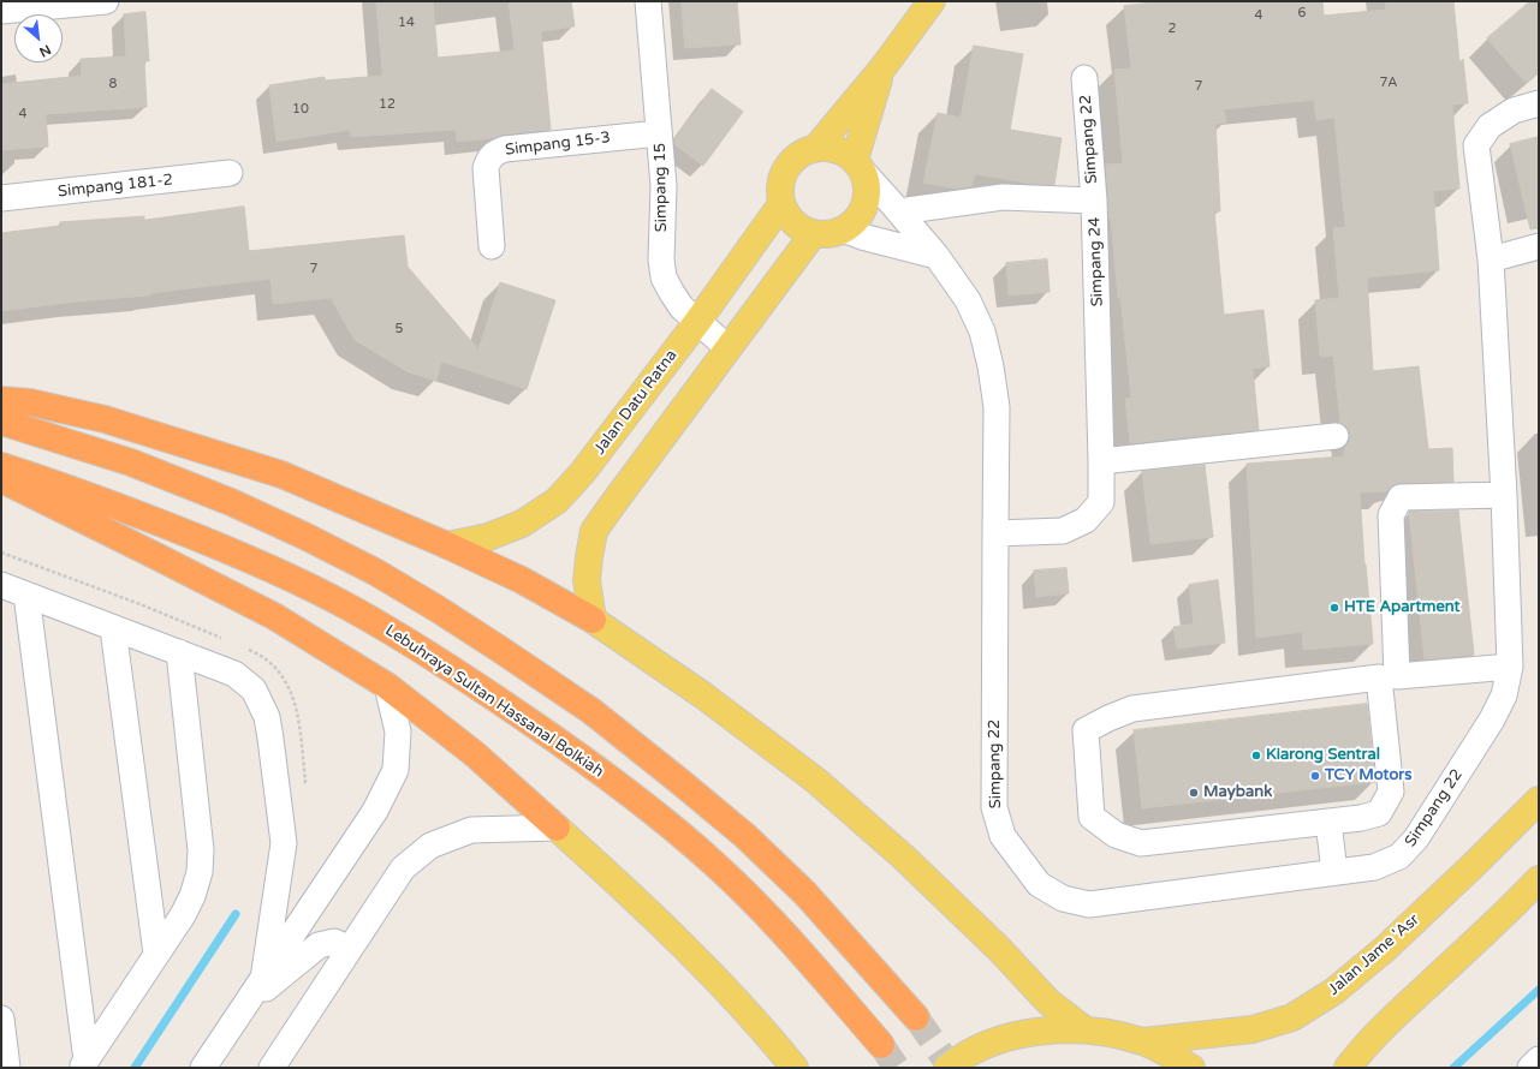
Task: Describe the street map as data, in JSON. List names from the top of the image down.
{
  "streets": {
    "highway": ["Lebuhraya Sultan Hassanal Bolkiah"],
    "main road": ["Jalan Datu Ratna", "Jalan Jame 'Asr"],
    "street": [
      "Simpang 22",
      "Simpang 15-3",
      "Simpang 181-2",
      "Simpang 15",
      "Simpang 24"
    ]
  },
  "crossings": [
    ["Simpang 22", "Simpang 24"],
    ["Simpang 22", "Jalan Datu Ratna"],
    ["Simpang 15-3", "Simpang 15"],
    ["Simpang 15", "Jalan Datu Ratna"]
  ],
  "places": [
    "HTE Apartment",
    "Kiarong Sentral",
    "TCY Motors",
    "Maybank"
  ],
  "house_numbers": [
    "6",
    "4",
    "14",
    "2",
    "7A",
    "8",
    "7",
    "12",
    "10",
    "4",
    "7",
    "5"
  ],
  "north": "bottom right"
}
